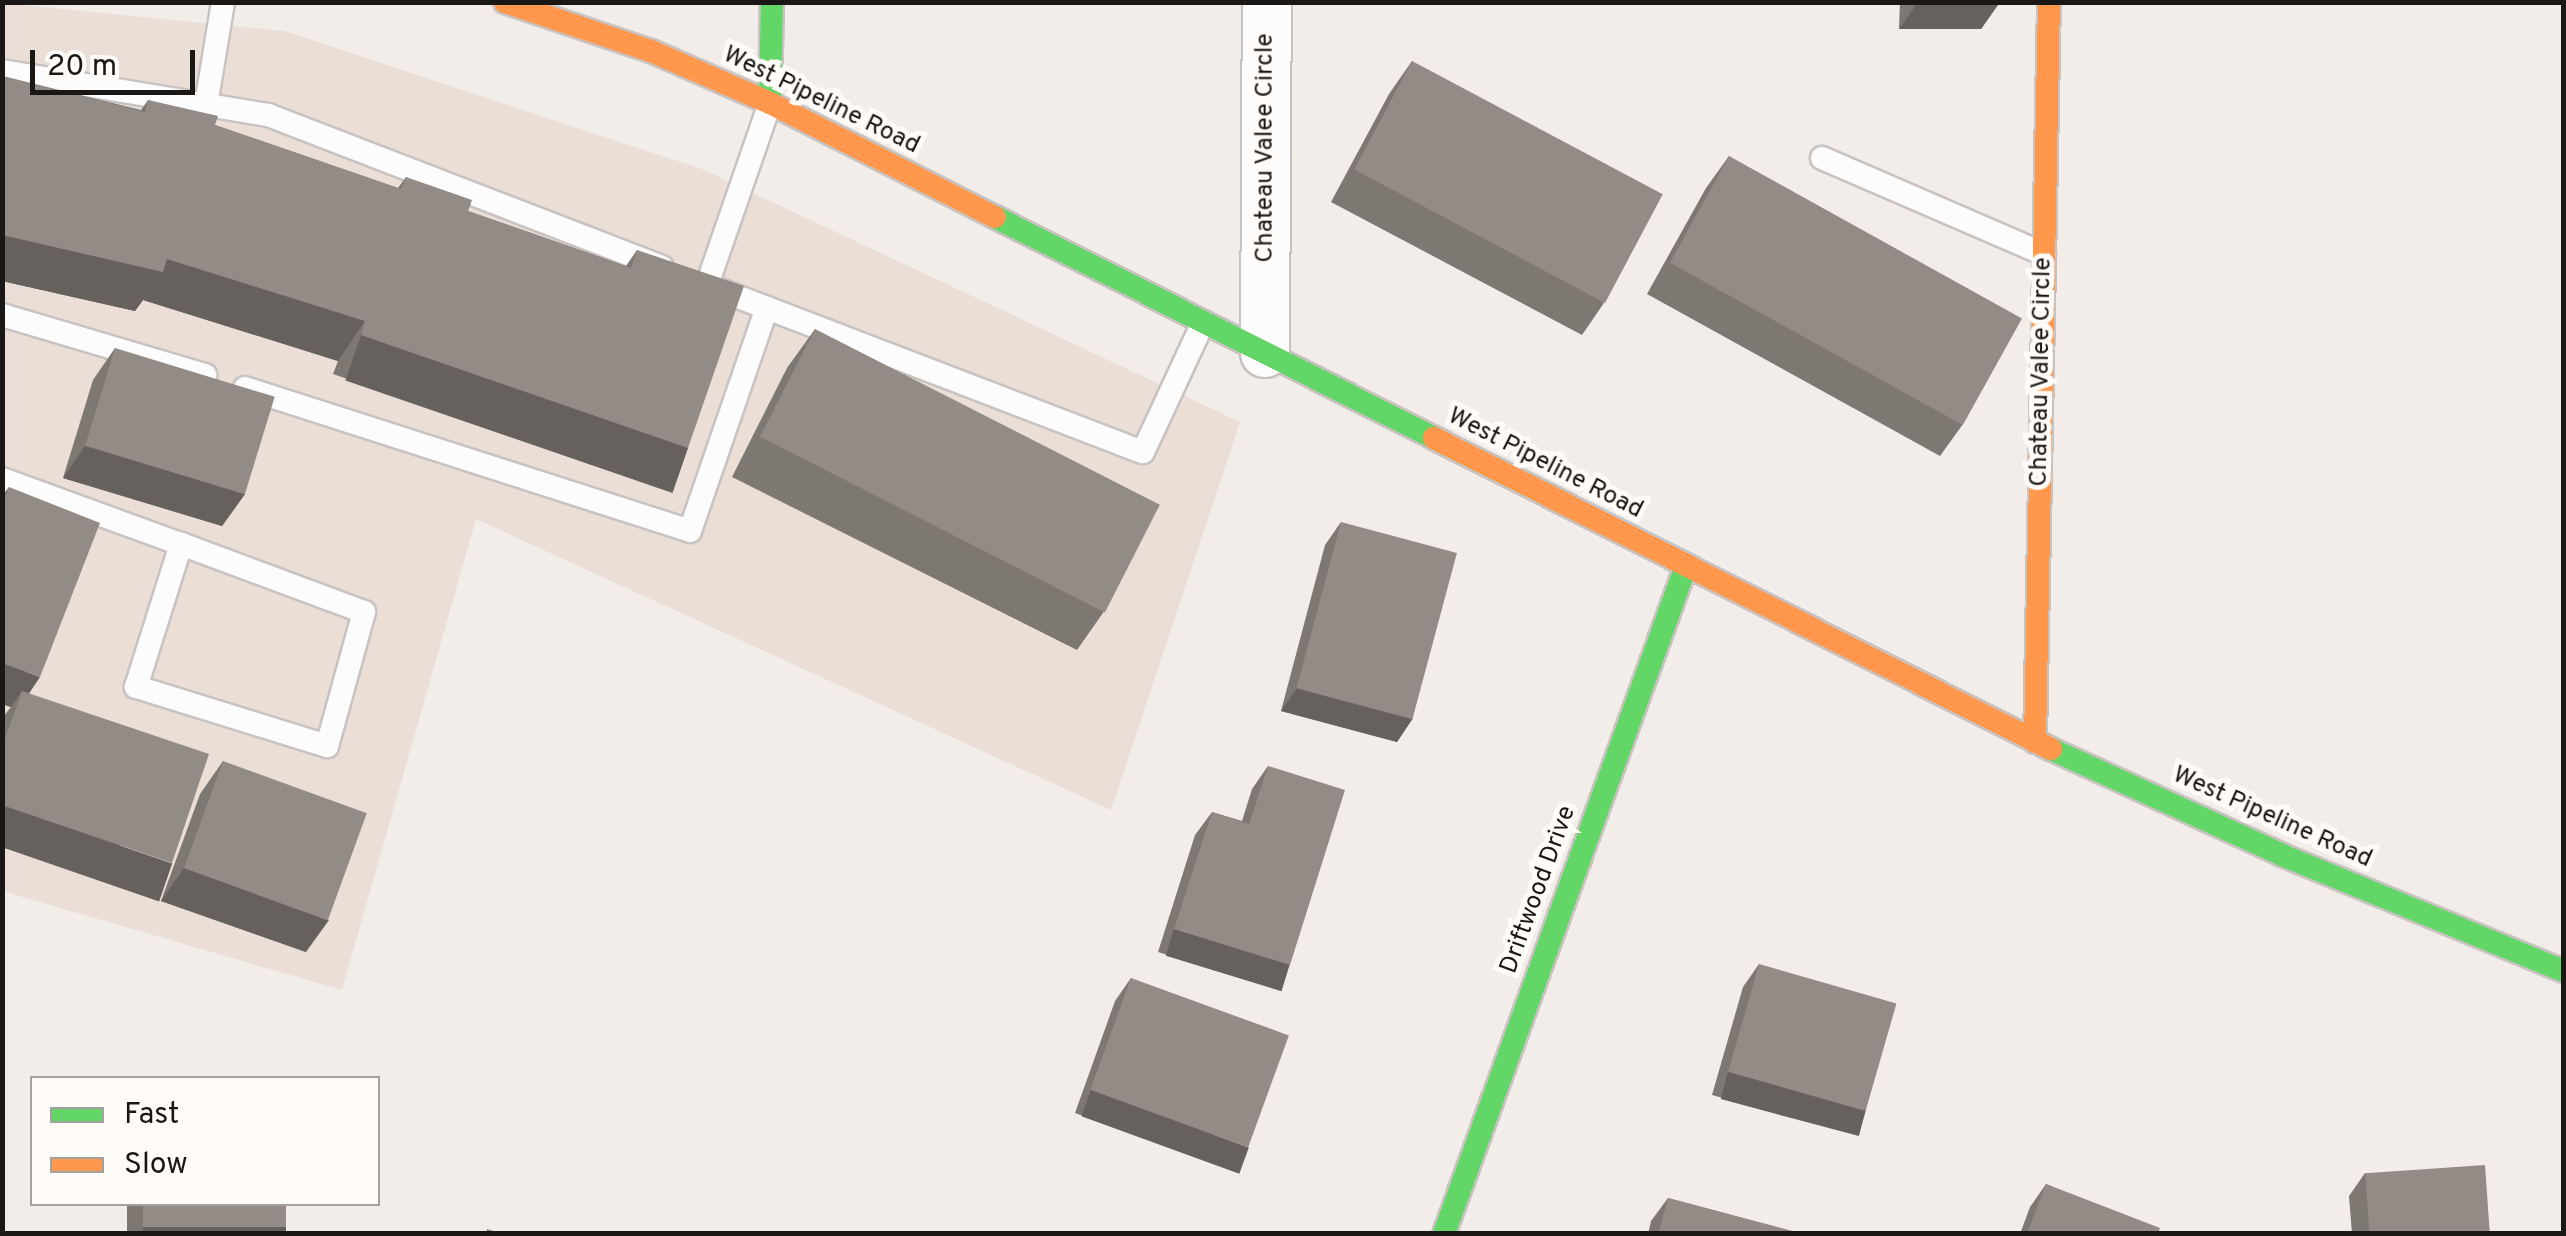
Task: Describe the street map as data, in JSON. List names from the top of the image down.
{
  "streets": {
    "main road": ["West Pipeline Road", "Chateau Valee Circle", "Driftwood Drive"]
  },
  "crossings": [
    ["West Pipeline Road", "Chateau Valee Circle"],
    ["West Pipeline Road", "Driftwood Drive"]
  ],
  "legend": ["Fast", "Slow"],
  "scale_bar": "20 m"
}
